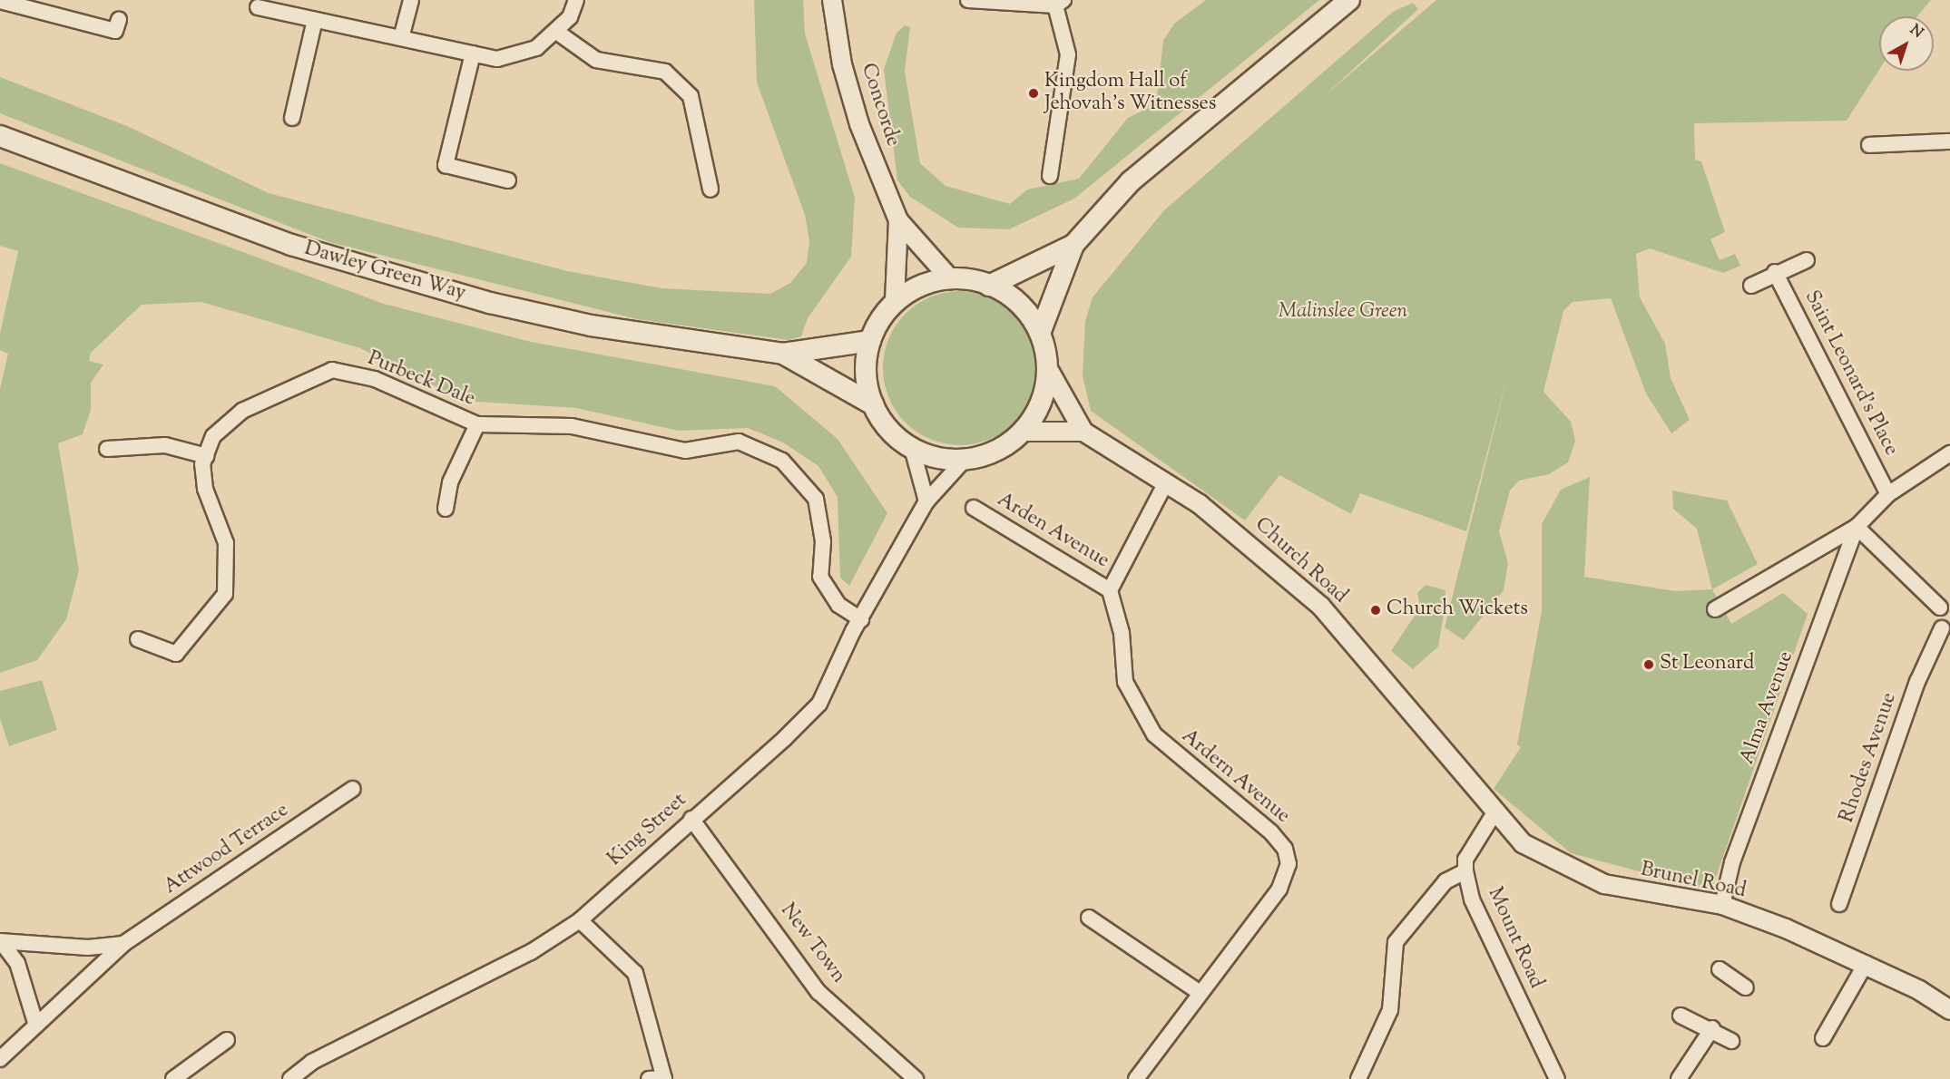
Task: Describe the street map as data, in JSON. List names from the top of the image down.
{
  "streets": {
    "main road": ["Dawley Green Way"],
    "street": [
      "Concorde",
      "Saint Leonard's Place",
      "Purbeck Dale",
      "Arden Avenue",
      "Church Road",
      "Alma Avenue",
      "Rhodes Avenue",
      "Ardern Avenue",
      "King Street",
      "Attwood Terrace",
      "Brunel Road",
      "Mount Road",
      "New Town"
    ]
  },
  "crossings": [
    ["Concorde", "Dawley Green Way"],
    ["Concorde", "Church Road"],
    ["Concorde", "King Street"],
    ["Dawley Green Way", "Church Road"],
    ["Dawley Green Way", "King Street"],
    ["Saint Leonard's Place", "Alma Avenue"],
    ["Purbeck Dale", "King Street"],
    ["Arden Avenue", "Ardern Avenue"],
    ["Church Road", "King Street"],
    ["Church Road", "Brunel Road"],
    ["Church Road", "Mount Road"],
    ["Alma Avenue", "Rhodes Avenue"],
    ["Alma Avenue", "Brunel Road"],
    ["King Street", "New Town"],
    ["Brunel Road", "Mount Road"]
  ],
  "parks": ["Malinslee Green"],
  "places": ["Kingdom Hall of Jehovah's Witnesses", "Church Wickets", "St Leonard"],
  "north": "top right"
}
